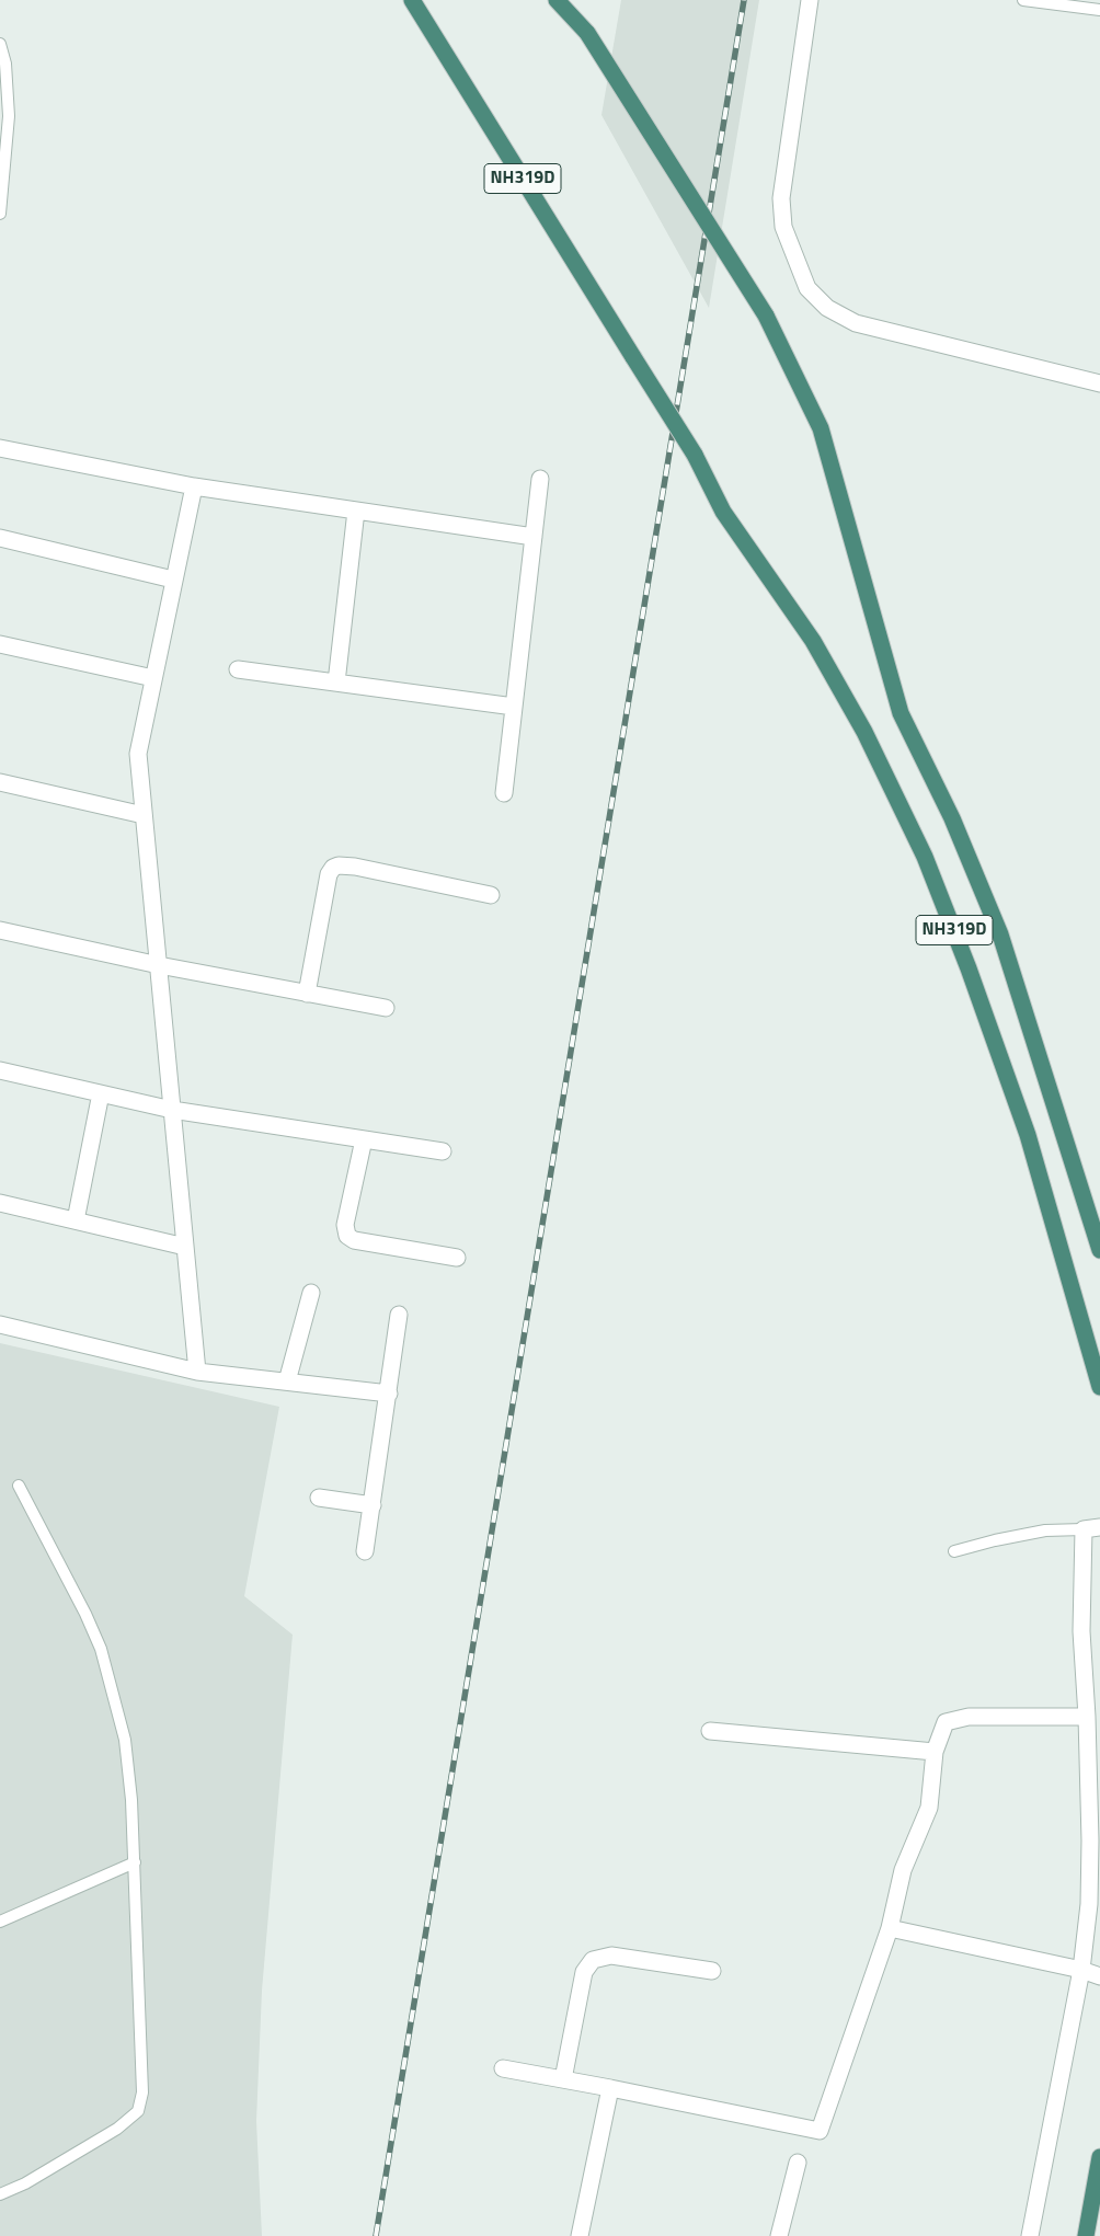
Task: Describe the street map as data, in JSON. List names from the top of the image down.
{
  "streets": {
    "highway": ["NH319D"]
  }
}
